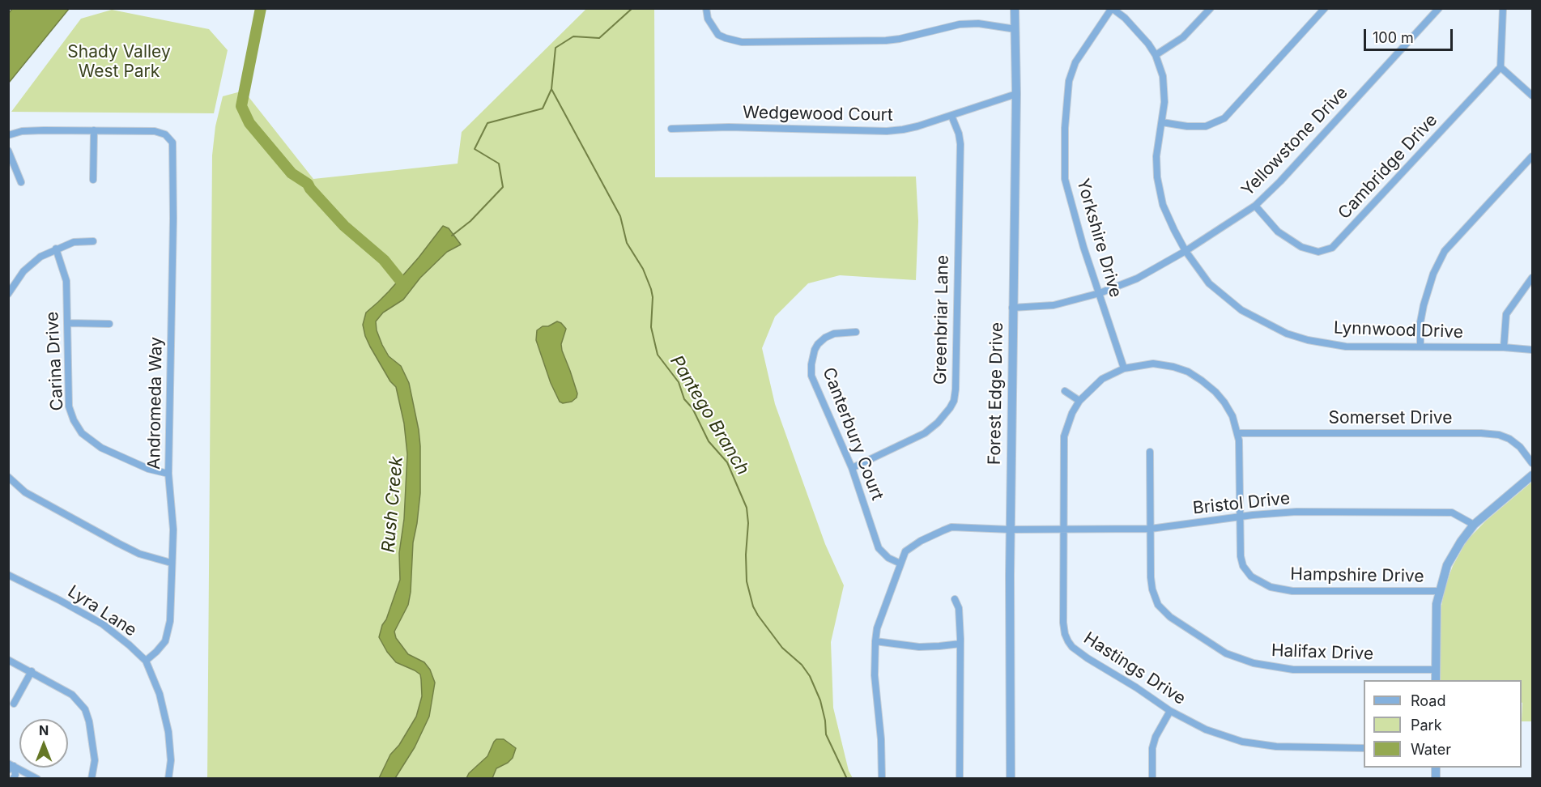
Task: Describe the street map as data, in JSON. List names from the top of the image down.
{
  "streets": {
    "street": [
      "Wedgewood Court",
      "Yellowstone Drive",
      "Cambridge Drive",
      "Yorkshire Drive",
      "Greenbriar Lane",
      "Lynnwood Drive",
      "Carina Drive",
      "Forest Edge Drive",
      "Andromeda Way",
      "Somerset Drive",
      "Canterbury Court",
      "Bristol Drive",
      "Hampshire Drive",
      "Lyra Lane",
      "Halifax Drive",
      "Hastings Drive"
    ]
  },
  "crossings": [
    ["Wedgewood Court", "Greenbriar Lane"],
    ["Wedgewood Court", "Forest Edge Drive"],
    ["Yellowstone Drive", "Cambridge Drive"],
    ["Yellowstone Drive", "Yorkshire Drive"],
    ["Yellowstone Drive", "Lynnwood Drive"],
    ["Yellowstone Drive", "Forest Edge Drive"],
    ["Yorkshire Drive", "Lynnwood Drive"],
    ["Yorkshire Drive", "Hampshire Drive"],
    ["Yorkshire Drive", "Hastings Drive"],
    ["Greenbriar Lane", "Canterbury Court"],
    ["Carina Drive", "Andromeda Way"],
    ["Forest Edge Drive", "Bristol Drive"],
    ["Andromeda Way", "Lyra Lane"],
    ["Somerset Drive", "Hampshire Drive"],
    ["Canterbury Court", "Bristol Drive"],
    ["Bristol Drive", "Hampshire Drive"],
    ["Bristol Drive", "Halifax Drive"],
    ["Bristol Drive", "Hastings Drive"],
    ["Hampshire Drive", "Hastings Drive"]
  ],
  "water": ["Pantego Branch", "Rush Creek"],
  "parks": ["Shady Valley West Park"],
  "legend": ["Road", "Park", "Water"],
  "scale_bar": "100 m",
  "north": "top"
}
